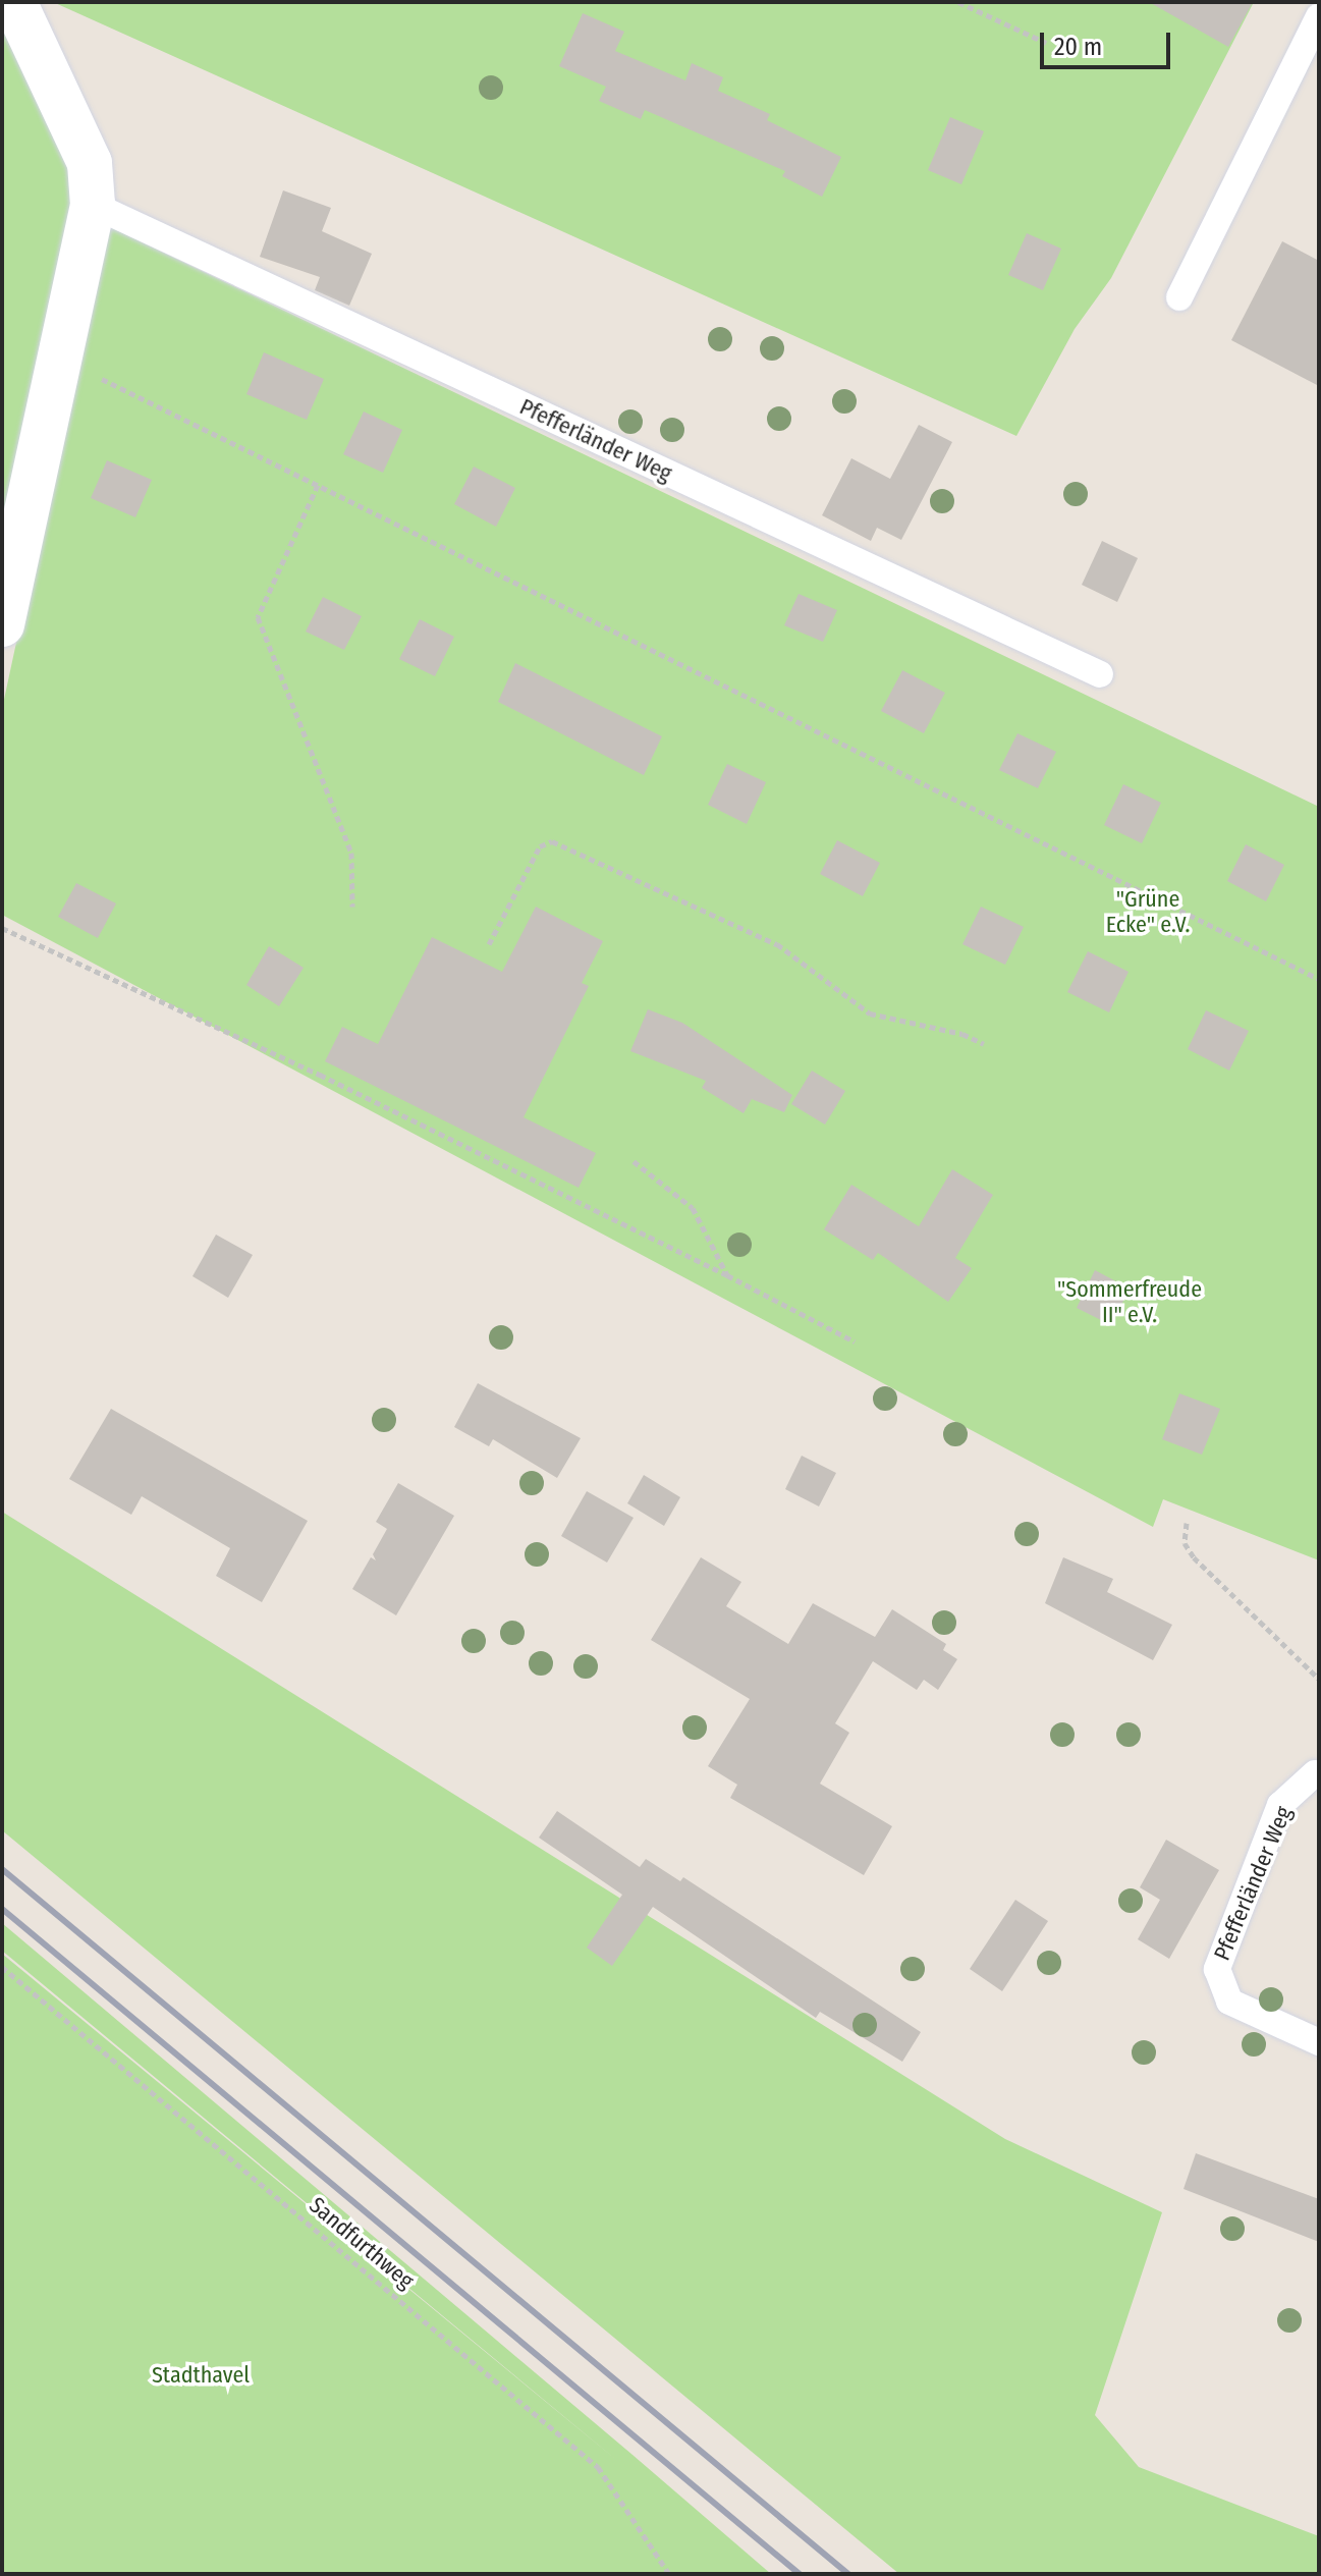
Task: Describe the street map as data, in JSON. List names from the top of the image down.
{
  "streets": {
    "lane": ["Pfefferländer Weg"],
    "path": ["Sandfurthweg"]
  },
  "parks": ["\"Grüne Ecke\" e.V.", "\"Sommerfreude II\" e.V.", "Stadthavel"],
  "scale_bar": "20 m"
}
